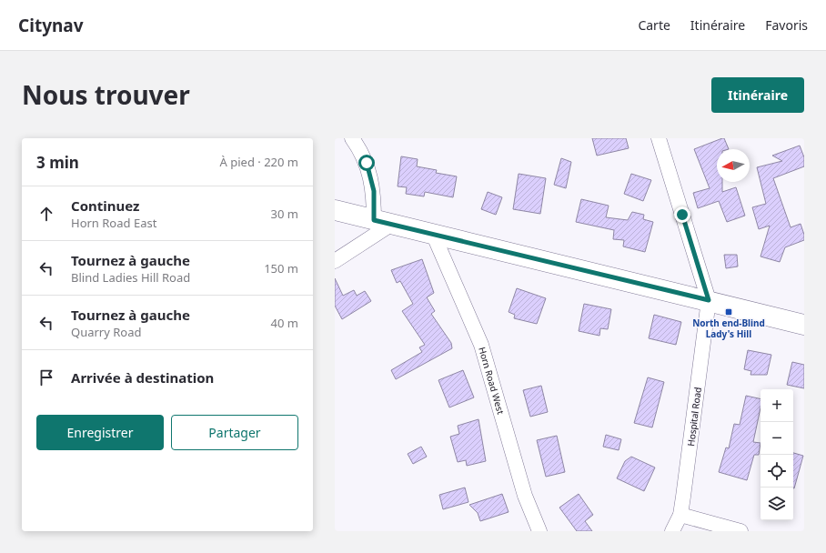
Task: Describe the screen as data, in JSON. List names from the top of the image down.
{
  "streets": {
    "street": ["Horn Road West", "Hospital Road"]
  },
  "places": {
    "transit": ["North end-Blind Lady's Hill"]
  },
  "north": "left",
  "page": {
    "header": "Citynav",
    "nav": ["Carte", "Itinéraire", "Favoris"],
    "title": "Nous trouver",
    "buttons": [
      "Itinéraire",
      ["Enregistrer", "Partager"]
    ],
    "heading": ["3 min", "À pied · 220 m"],
    "list": [
      ["Continuez", "Horn Road East", "30 m"],
      ["Tournez à gauche", "Blind Ladies Hill Road", "150 m"],
      ["Tournez à gauche", "Quarry Road", "40 m"],
      "Arrivée à destination"
    ],
    "map_buttons": ["+", "−"]
  }
}
